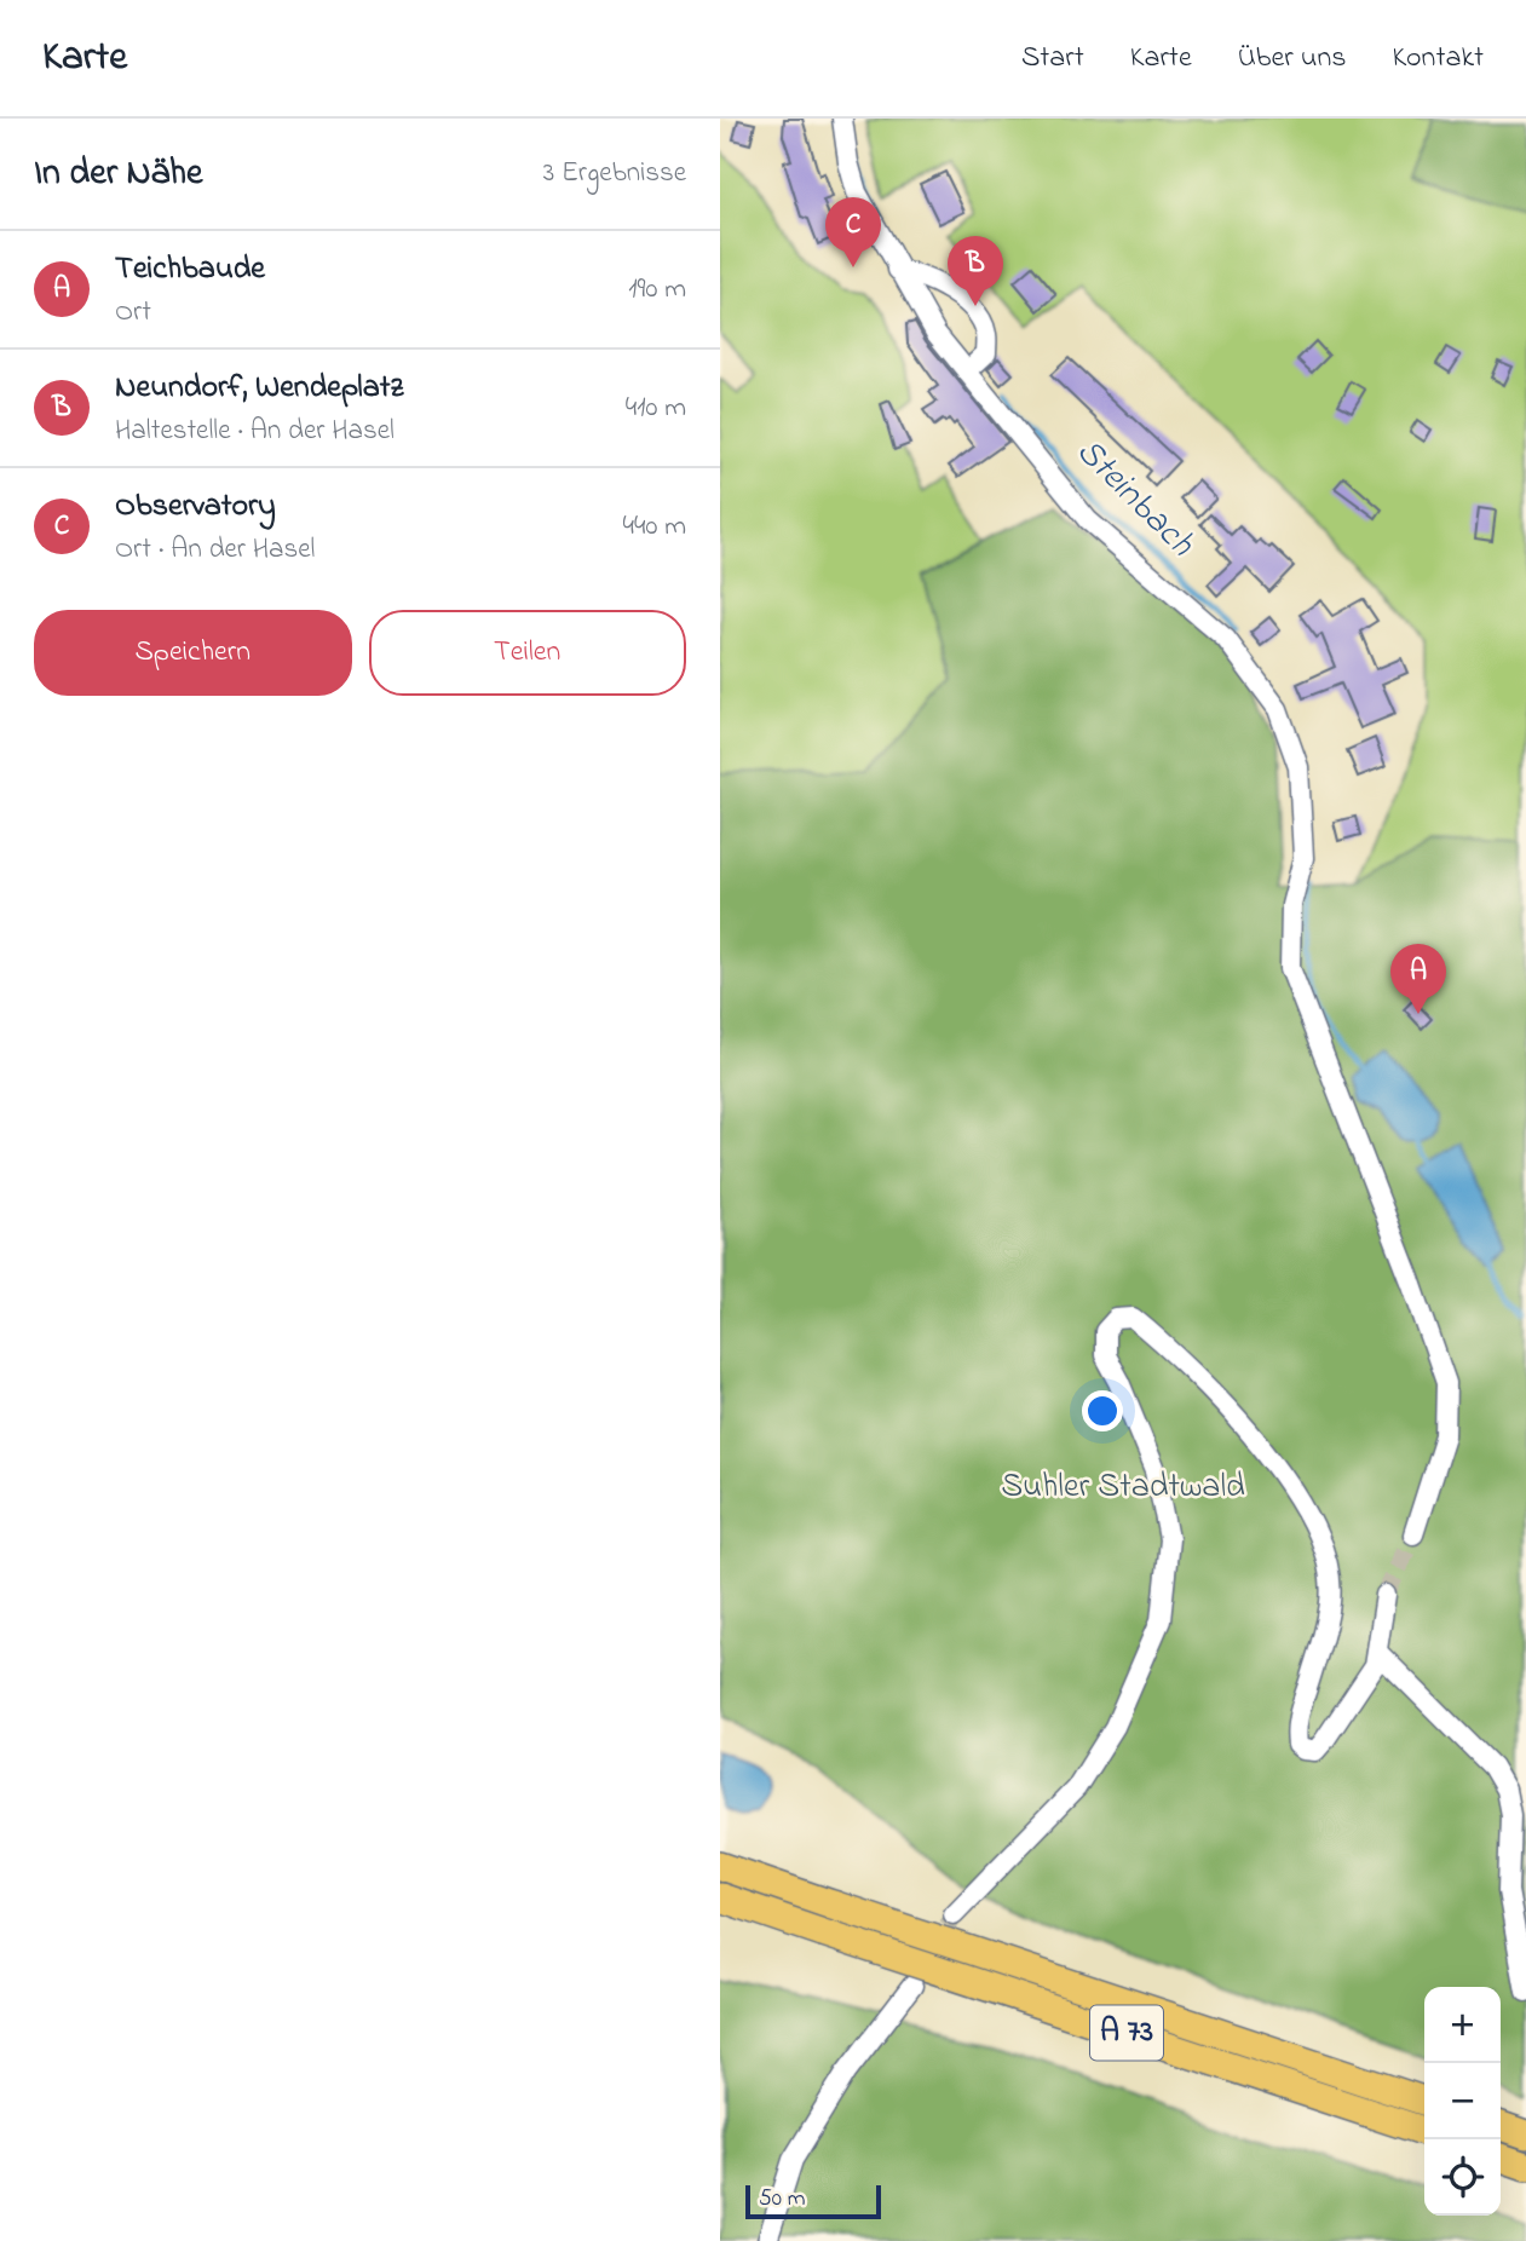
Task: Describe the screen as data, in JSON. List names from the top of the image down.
{
  "streets": {
    "highway": ["A 73"]
  },
  "water": ["Steinbach"],
  "parks": ["Suhler Stadtwald"],
  "scale_bar": "50 m",
  "page": {
    "header": "Karte",
    "nav": [
      "Start",
      "Karte",
      "Über uns",
      "Kontakt"
    ],
    "heading": ["In der Nähe", "3 Ergebnisse"],
    "pins": ["C", "B", "A"],
    "list": [
      {
        "mark": "A",
        "name": "Teichbaude",
        "note": "Ort",
        "value": "190 m"
      },
      {
        "mark": "B",
        "name": "Neundorf, Wendeplatz",
        "note": "Haltestelle · An der Hasel",
        "value": "410 m"
      },
      {
        "mark": "C",
        "name": "Observatory",
        "note": "Ort · An der Hasel",
        "value": "440 m"
      }
    ],
    "buttons": ["Speichern", "Teilen"],
    "map_buttons": ["+", "−"],
    "scale": "50 m"
  }
}
